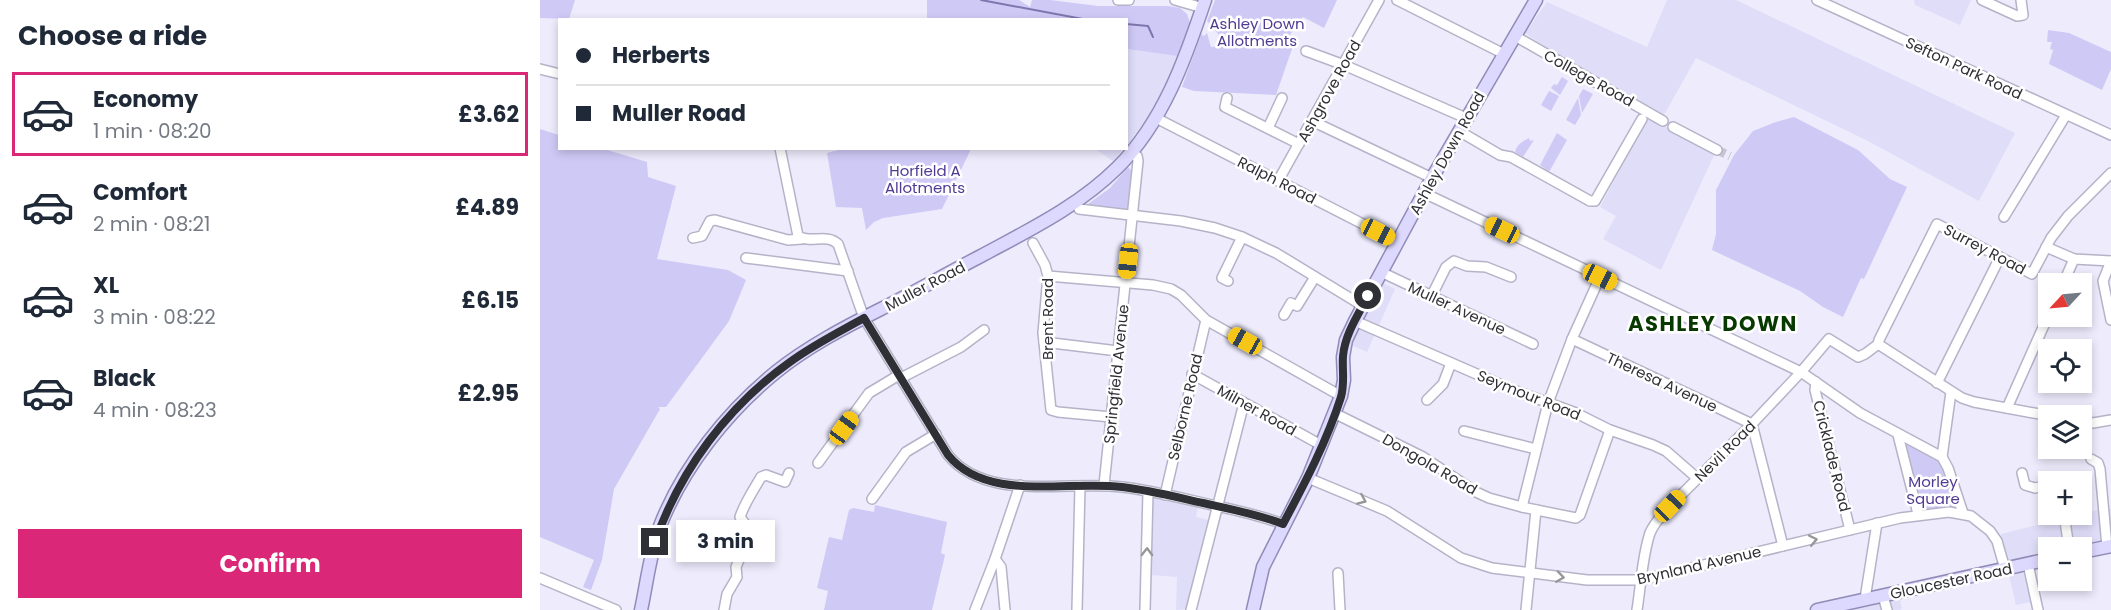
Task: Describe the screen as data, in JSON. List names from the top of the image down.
{
  "streets": {
    "main road": ["Ashley Down Road", "Muller Road", "Gloucester Road"],
    "street": [
      "Sefton Park Road",
      "College Road",
      "Ashgrove Road",
      "Ralph Road",
      "Surrey Road",
      "Muller Avenue",
      "Brent Road",
      "Springfield Avenue",
      "Theresa Avenue",
      "Seymour Road",
      "Selborne Road",
      "Milner Road",
      "Nevil Road",
      "Cricklade Road",
      "Dongola Road",
      "Brynland Avenue"
    ]
  },
  "crossings": [
    ["College Road", "Ashley Down Road"],
    ["Ashgrove Road", "Ralph Road"],
    ["Ashley Down Road", "Ralph Road"],
    ["Ashley Down Road", "Muller Avenue"],
    ["Ashley Down Road", "Seymour Road"],
    ["Ashley Down Road", "Milner Road"],
    ["Ashley Down Road", "Dongola Road"],
    ["Ashley Down Road", "Brynland Avenue"],
    ["Ralph Road", "Muller Road"],
    ["Surrey Road", "Nevil Road"],
    ["Muller Road", "Brent Road"],
    ["Brent Road", "Springfield Avenue"],
    ["Theresa Avenue", "Nevil Road"],
    ["Seymour Road", "Nevil Road"],
    ["Seymour Road", "Dongola Road"],
    ["Selborne Road", "Milner Road"],
    ["Nevil Road", "Brynland Avenue"],
    ["Cricklade Road", "Brynland Avenue"]
  ],
  "one_way": ["Brynland Avenue"],
  "districts": ["ASHLEY DOWN"],
  "parks": ["Ashley Down Allotments", "Horfield A Allotments", "Morley Square"],
  "north": "bottom left",
  "page": {
    "heading": "Choose a ride",
    "banner": ["Herberts", "Muller Road"],
    "list": [
      {
        "name": "Economy",
        "note": "1 min · 08:20",
        "value": "£3.62"
      },
      {
        "name": "Comfort",
        "note": "2 min · 08:21",
        "value": "£4.89"
      },
      {
        "name": "XL",
        "note": "3 min · 08:22",
        "value": "£6.15"
      },
      {
        "name": "Black",
        "note": "4 min · 08:23",
        "value": "£2.95"
      }
    ],
    "map_buttons": ["+", "−"],
    "buttons": "Confirm",
    "bubble": "3 min"
  }
}
